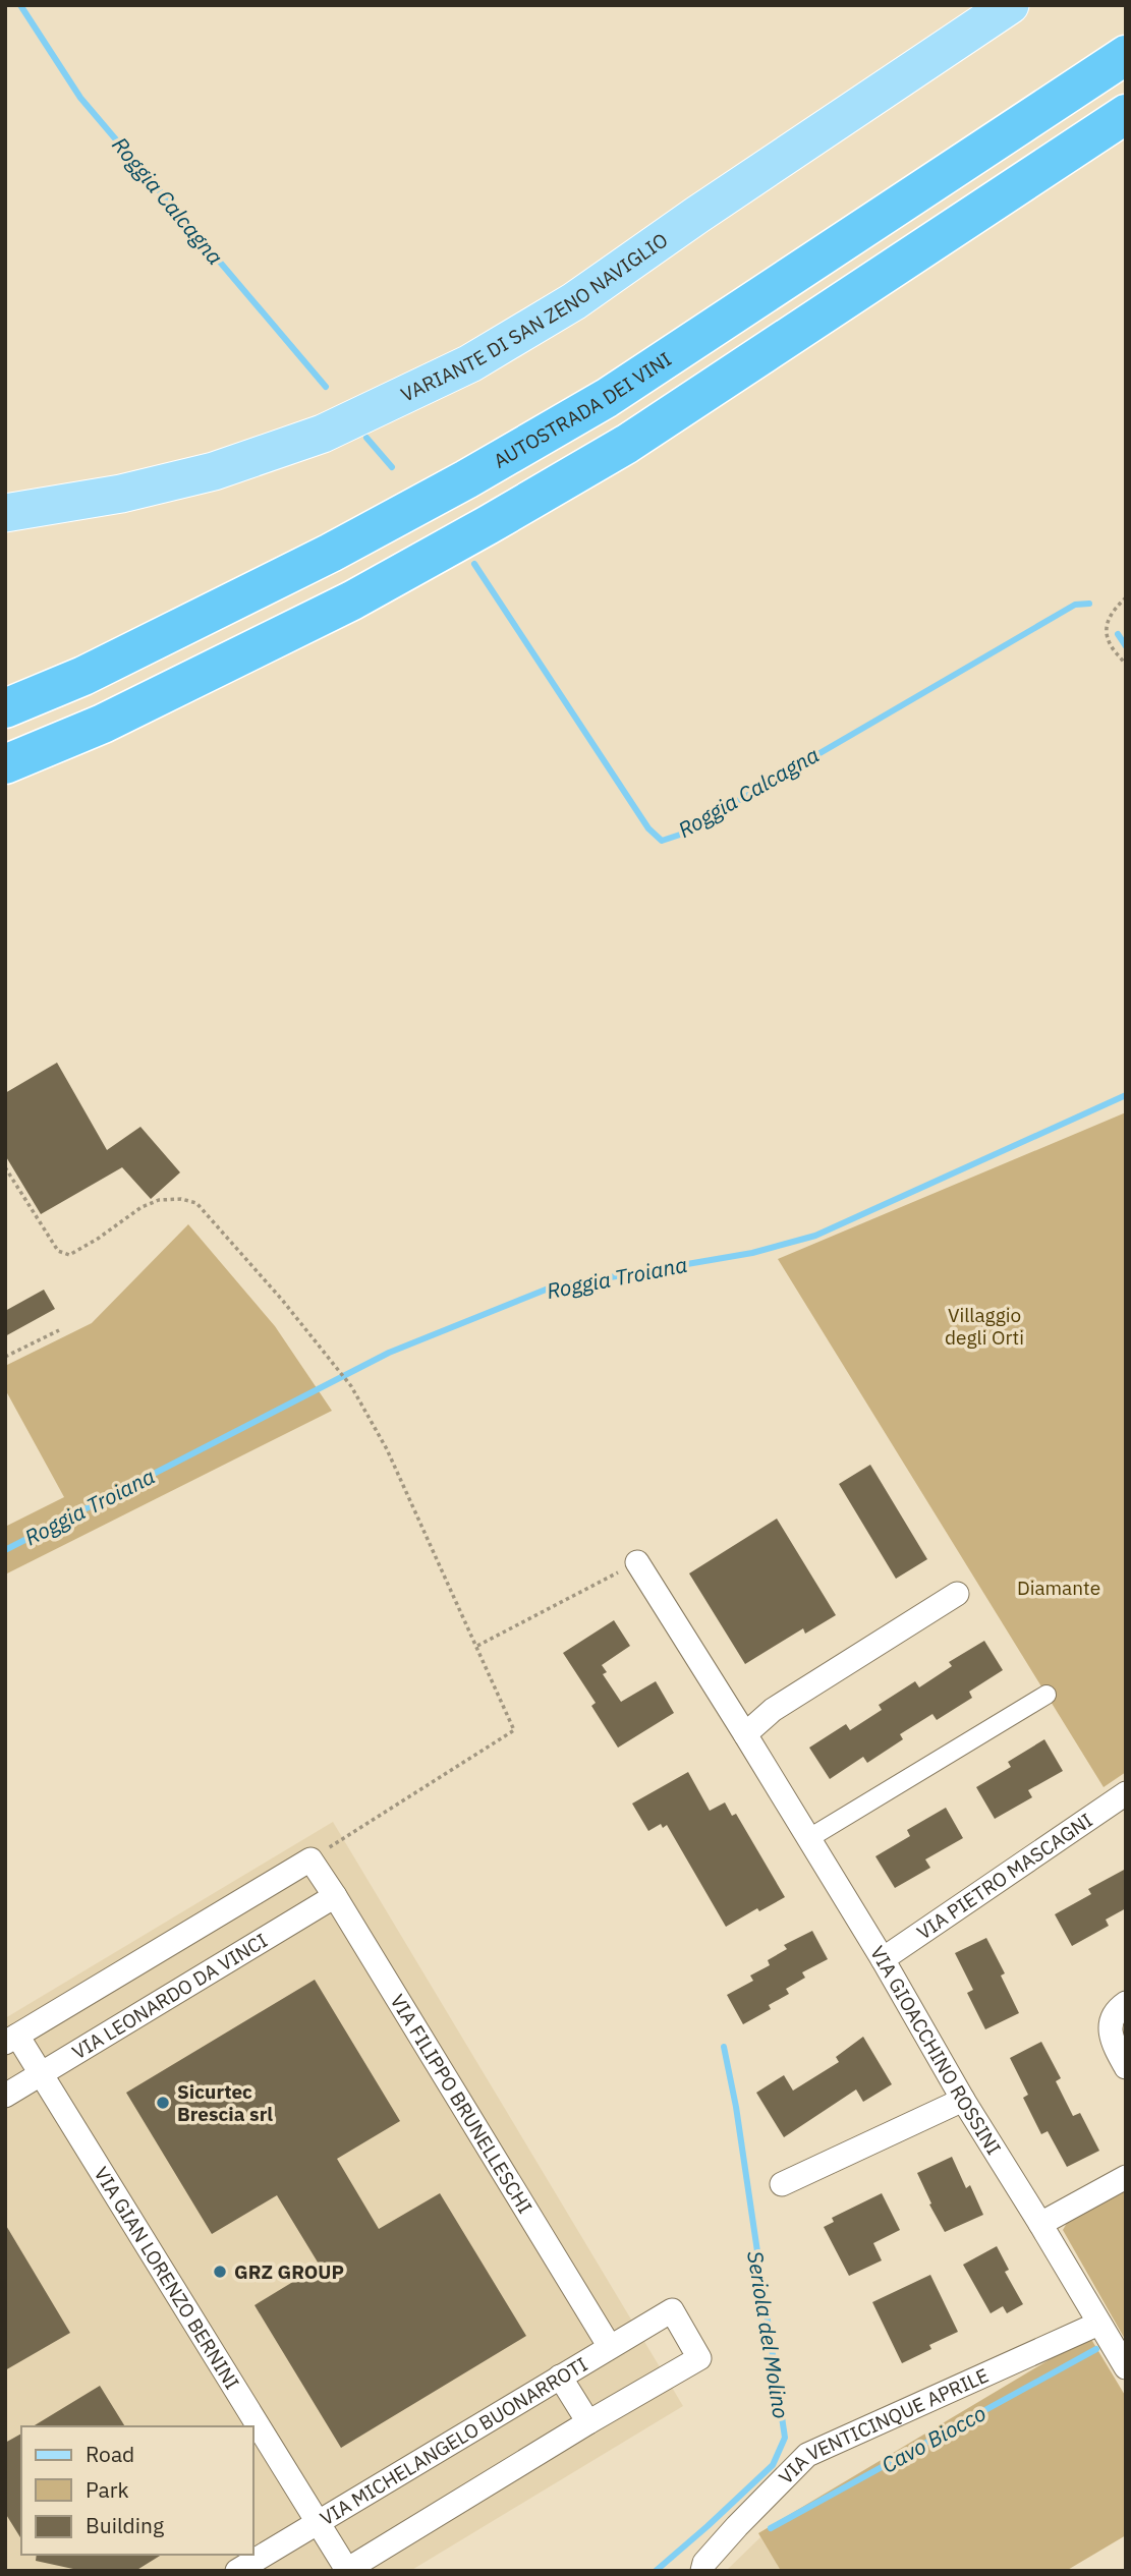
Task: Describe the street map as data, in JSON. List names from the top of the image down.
{
  "streets": {
    "highway": ["AUTOSTRADA DEI VINI"],
    "main road": ["VARIANTE DI SAN ZENO NAVIGLIO"],
    "street": [
      "VIA PIETRO MASCAGNI",
      "VIA LEONARDO DA VINCI",
      "VIA GIOACCHINO ROSSINI",
      "VIA FILIPPO BRUNELLESCHI",
      "VIA GIAN LORENZO BERNINI",
      "VIA VENTICINQUE APRILE",
      "VIA MICHELANGELO BUONARROTI"
    ]
  },
  "crossings": [
    ["VIA PIETRO MASCAGNI", "VIA GIOACCHINO ROSSINI"],
    ["VIA LEONARDO DA VINCI", "VIA FILIPPO BRUNELLESCHI"],
    ["VIA LEONARDO DA VINCI", "VIA GIAN LORENZO BERNINI"],
    ["VIA GIOACCHINO ROSSINI", "VIA VENTICINQUE APRILE"],
    ["VIA FILIPPO BRUNELLESCHI", "VIA MICHELANGELO BUONARROTI"],
    ["VIA GIAN LORENZO BERNINI", "VIA MICHELANGELO BUONARROTI"]
  ],
  "water": [
    "Roggia Calcagna",
    "Roggia Troiana",
    "Seriola del Molino",
    "Cavo Biocco"
  ],
  "parks": ["Villaggio degli Orti", "Diamante"],
  "places": ["Sicurtec Brescia srl", "GRZ GROUP"],
  "legend": ["Road", "Park", "Building"]
}
